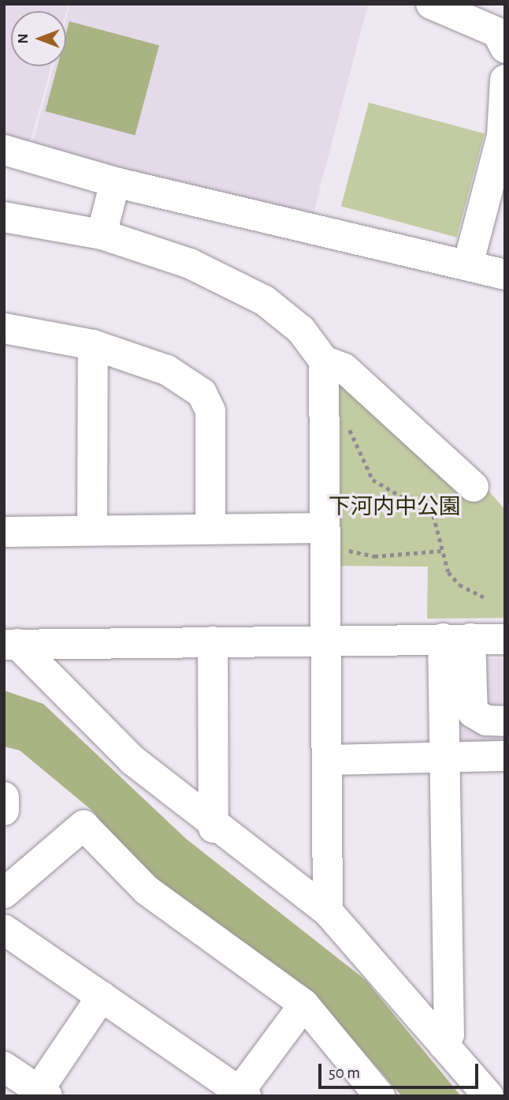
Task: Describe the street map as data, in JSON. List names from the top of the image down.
{
  "parks": ["下河内中公園"],
  "scale_bar": "50 m",
  "north": "left"
}
